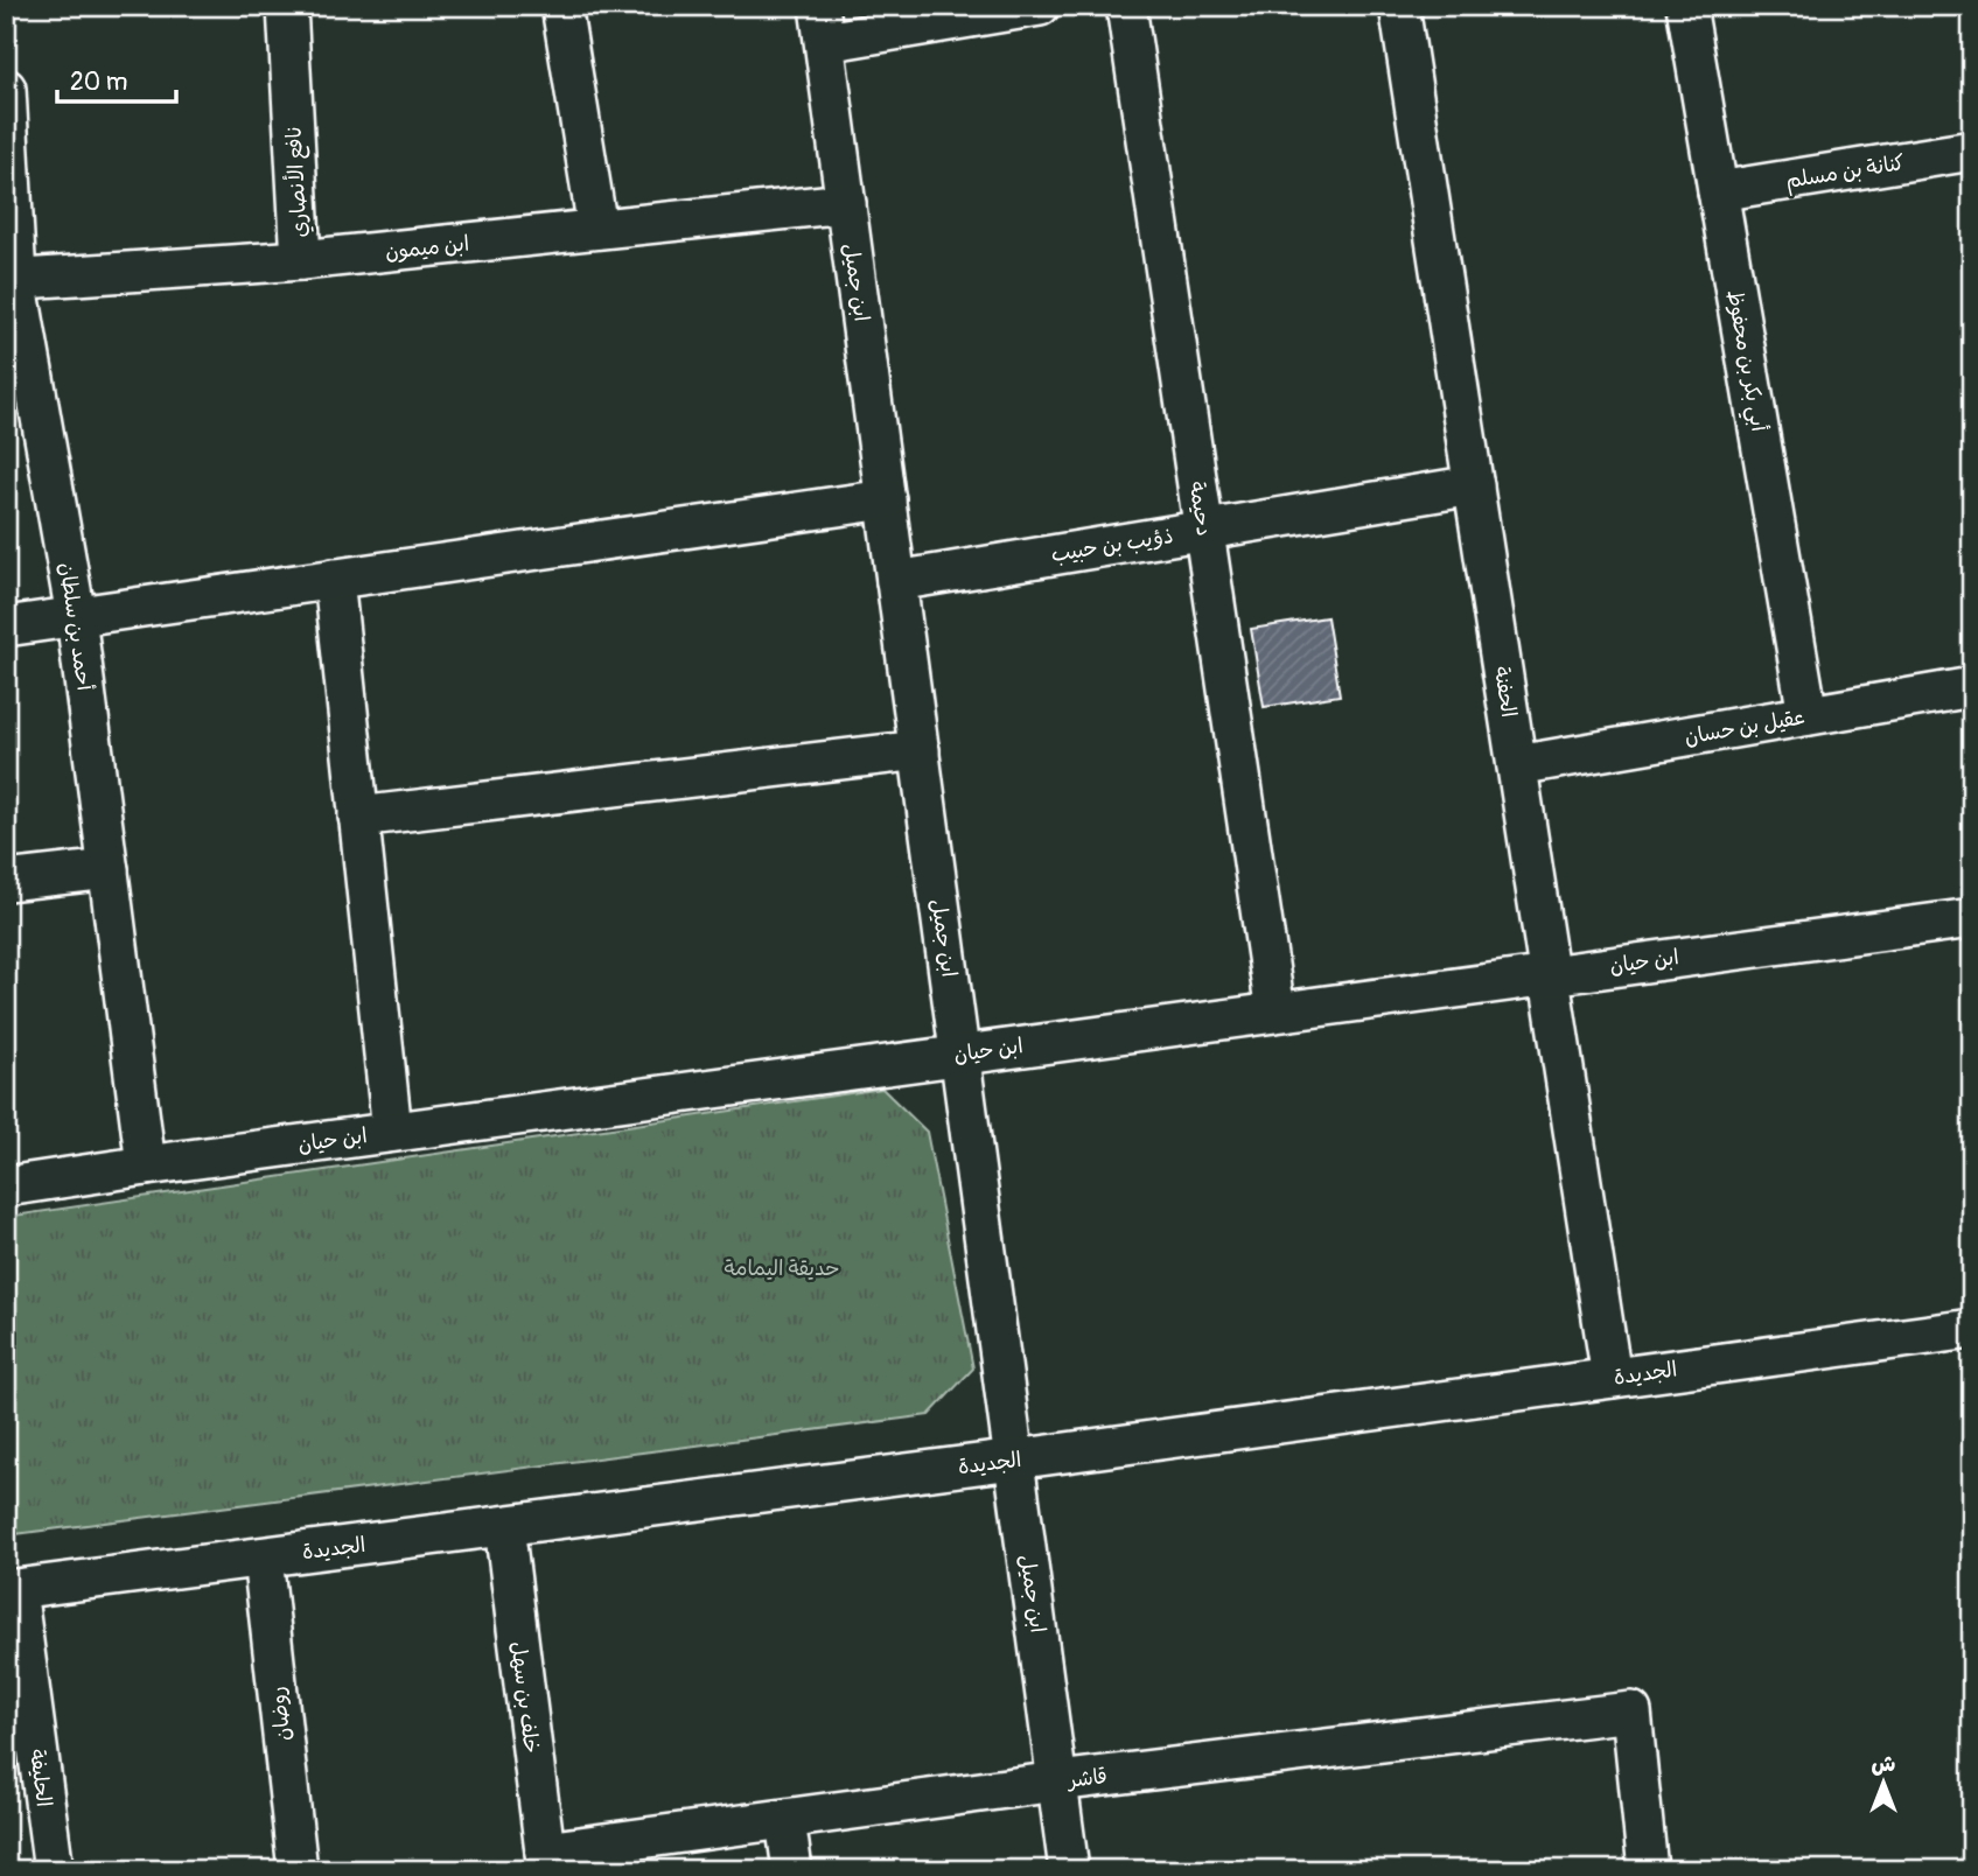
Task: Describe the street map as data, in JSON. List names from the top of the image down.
{
  "streets": {
    "street": [
      "كنانة بن مسلم",
      "نافع الأنصاري",
      "ابن ميمون",
      "ابن جميل",
      "أبي بكر بن محفوظ",
      "دحيمة",
      "ذؤيب بن حبيب",
      "أحمد بن سلطان",
      "الحفنة",
      "عقيل بن حسان",
      "ابن حيان",
      "الجديدة",
      "خلف بن سهل",
      "روضان",
      "الحليفة",
      "قاشر"
    ]
  },
  "crossings": [
    ["كنانة بن مسلم", "أبي بكر بن محفوظ"],
    ["نافع الأنصاري", "ابن ميمون"],
    ["ابن ميمون", "ابن جميل"],
    ["ابن ميمون", "أحمد بن سلطان"],
    ["ابن جميل", "ذؤيب بن حبيب"],
    ["ابن جميل", "ابن حيان"],
    ["ابن جميل", "الجديدة"],
    ["ابن جميل", "قاشر"],
    ["أبي بكر بن محفوظ", "عقيل بن حسان"],
    ["دحيمة", "ذؤيب بن حبيب"],
    ["دحيمة", "ابن حيان"],
    ["ذؤيب بن حبيب", "الحفنة"],
    ["أحمد بن سلطان", "ابن حيان"],
    ["الحفنة", "عقيل بن حسان"],
    ["الحفنة", "ابن حيان"],
    ["الحفنة", "الجديدة"],
    ["الجديدة", "خلف بن سهل"],
    ["الجديدة", "روضان"],
    ["الجديدة", "الحليفة"],
    ["خلف بن سهل", "قاشر"]
  ],
  "parks": ["حديقة اليمامة"],
  "scale_bar": "20 m",
  "north": "top"
}
